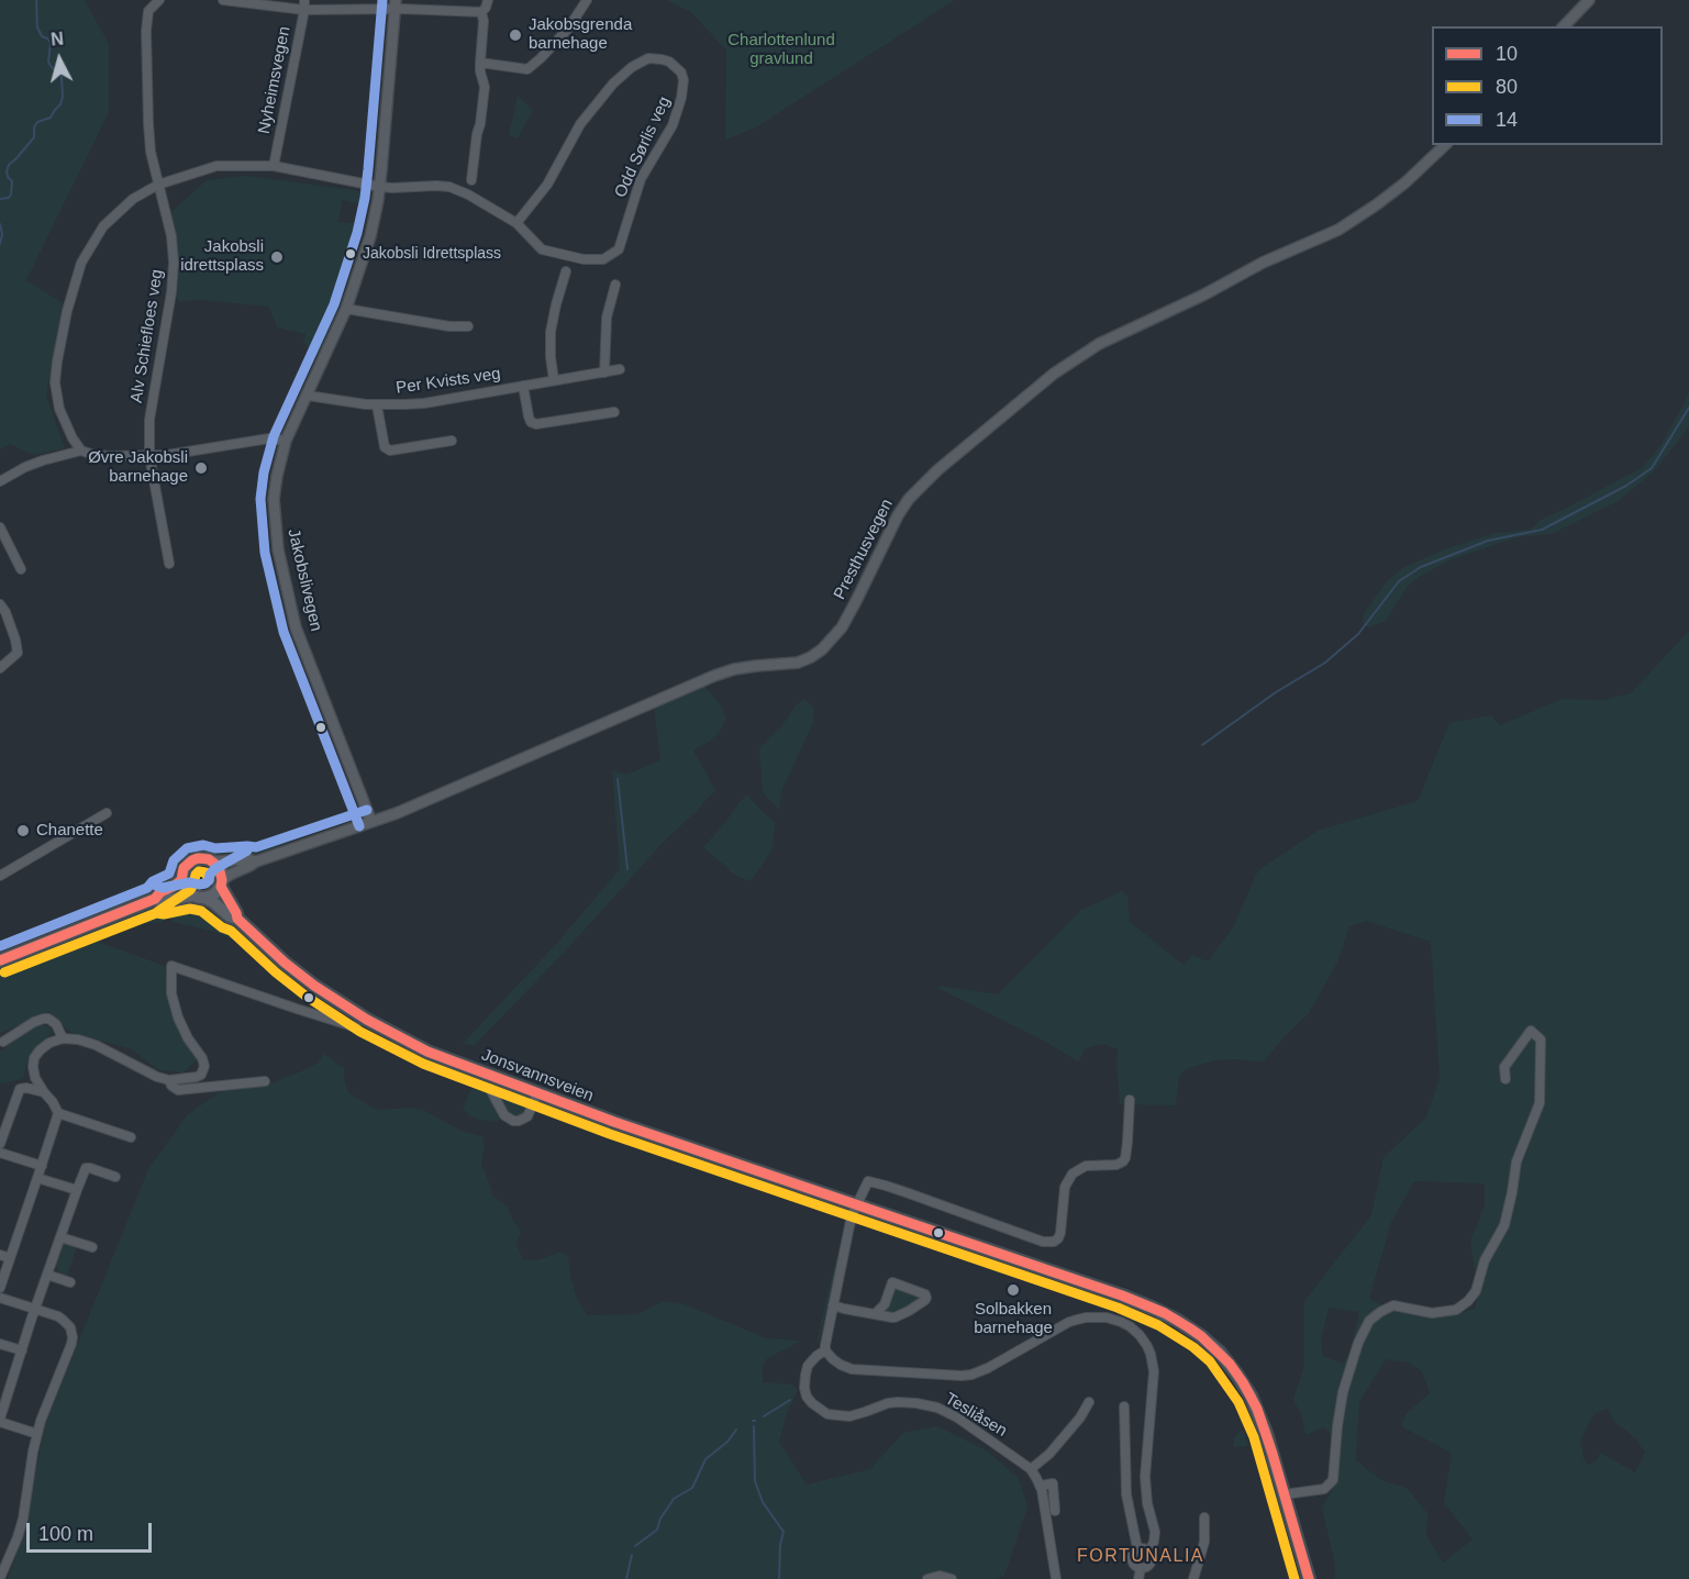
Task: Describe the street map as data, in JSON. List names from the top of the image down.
{
  "streets": {
    "main road": ["Jonsvannsveien"],
    "street": [
      "Nyheimsvegen",
      "Odd Sørlis veg",
      "Alv Schiefloes veg",
      "Per Kvists veg",
      "Presthusvegen",
      "Jakobslivegen",
      "Tesliåsen"
    ]
  },
  "crossings": [
    ["Nyheimsvegen", "Odd Sørlis veg"],
    ["Odd Sørlis veg", "Alv Schiefloes veg"],
    ["Odd Sørlis veg", "Jakobslivegen"],
    ["Per Kvists veg", "Jakobslivegen"],
    ["Presthusvegen", "Jakobslivegen"],
    ["Presthusvegen", "Jonsvannsveien"]
  ],
  "districts": ["FORTUNALIA"],
  "parks": ["Charlottenlund gravlund"],
  "places": [
    "Jakobsgrenda barnehage",
    "Jakobsli Idrettsplass",
    "Jakobsli idrettsplass",
    "Øvre Jakobsli barnehage",
    "Chanette",
    "Solbakken barnehage"
  ],
  "lines": ["transit line 14", "transit line 10", "transit line 80"],
  "legend": ["10", "80", "14"],
  "scale_bar": "100 m",
  "north": "top"
}
